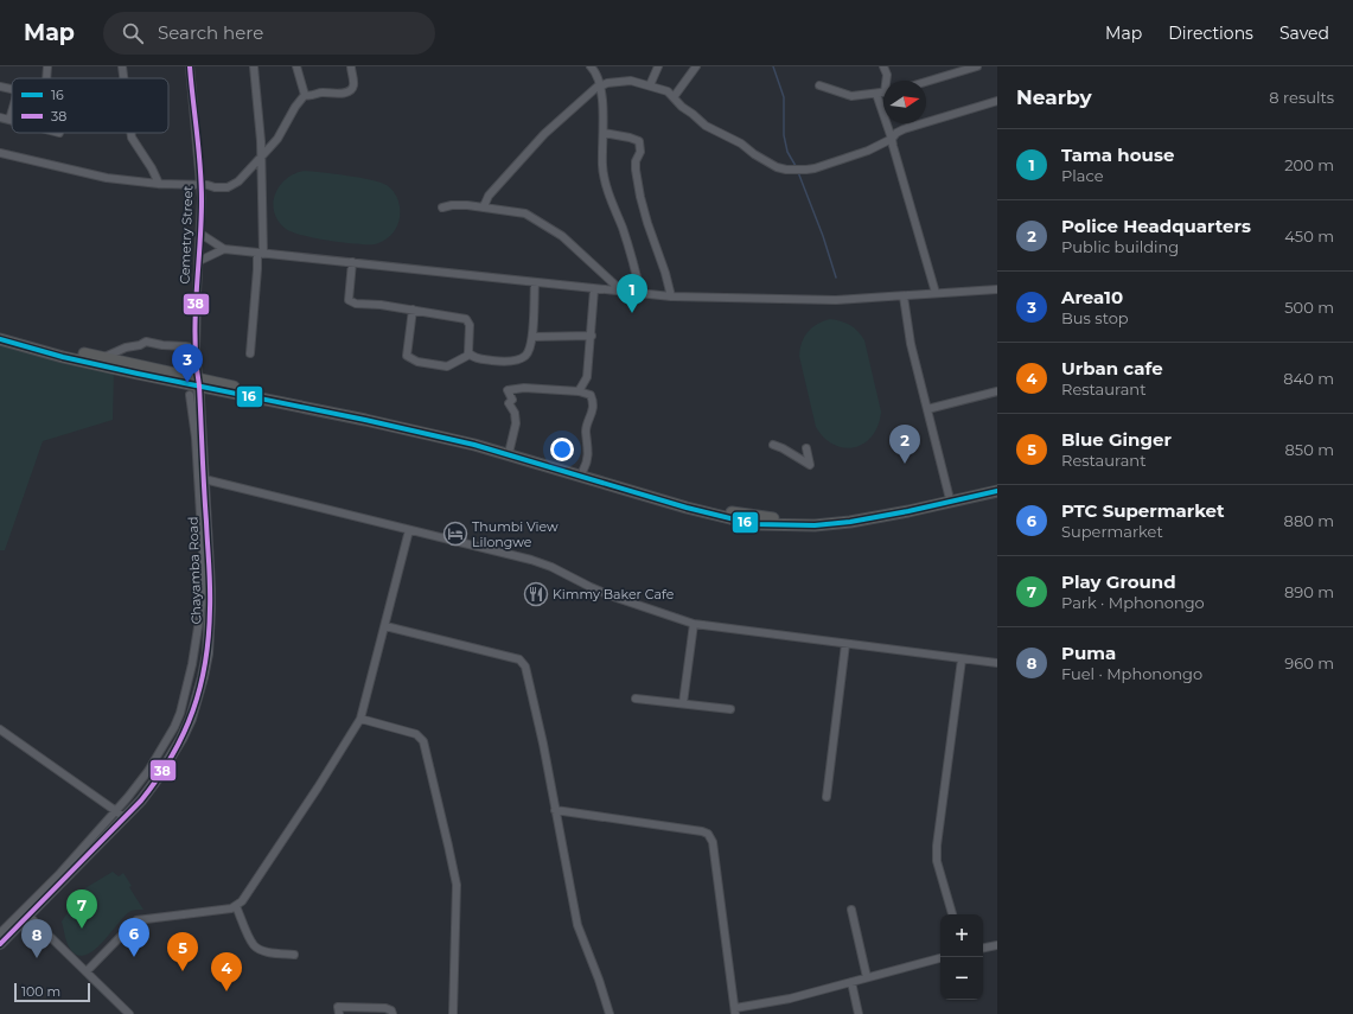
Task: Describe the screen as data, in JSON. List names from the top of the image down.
{
  "streets": {
    "main road": ["Chayamba Road"],
    "street": ["Cemetry Street"]
  },
  "crossings": [
    ["Cemetry Street", "Chayamba Road"]
  ],
  "places": {
    "hotel": ["Thumbi View Lilongwe"],
    "restaurant": ["Kimmy Baker Cafe"]
  },
  "lines": ["transit line 38", "transit line 16"],
  "legend": ["16", "38"],
  "scale_bar": "100 m",
  "north": "right",
  "page": {
    "header": "Map",
    "search": "Search here",
    "nav": ["Map", "Directions", "Saved"],
    "heading": ["Nearby", "8 results"],
    "list": [
      {
        "mark": "1",
        "name": "Tama house",
        "note": "Place",
        "value": "200 m"
      },
      {
        "mark": "2",
        "name": "Police Headquarters",
        "note": "Public building",
        "value": "450 m"
      },
      {
        "mark": "3",
        "name": "Area10",
        "note": "Bus stop",
        "value": "500 m"
      },
      {
        "mark": "4",
        "name": "Urban cafe",
        "note": "Restaurant",
        "value": "840 m"
      },
      {
        "mark": "5",
        "name": "Blue Ginger",
        "note": "Restaurant",
        "value": "850 m"
      },
      {
        "mark": "6",
        "name": "PTC Supermarket",
        "note": "Supermarket",
        "value": "880 m"
      },
      {
        "mark": "7",
        "name": "Play Ground",
        "note": "Park · Mphonongo",
        "value": "890 m"
      },
      {
        "mark": "8",
        "name": "Puma",
        "note": "Fuel · Mphonongo",
        "value": "960 m"
      }
    ],
    "pins": [
      "1",
      "3",
      "2",
      "7",
      "6",
      "8",
      "5",
      "4"
    ],
    "map_buttons": ["+", "−"],
    "scale": "100 m"
  }
}
